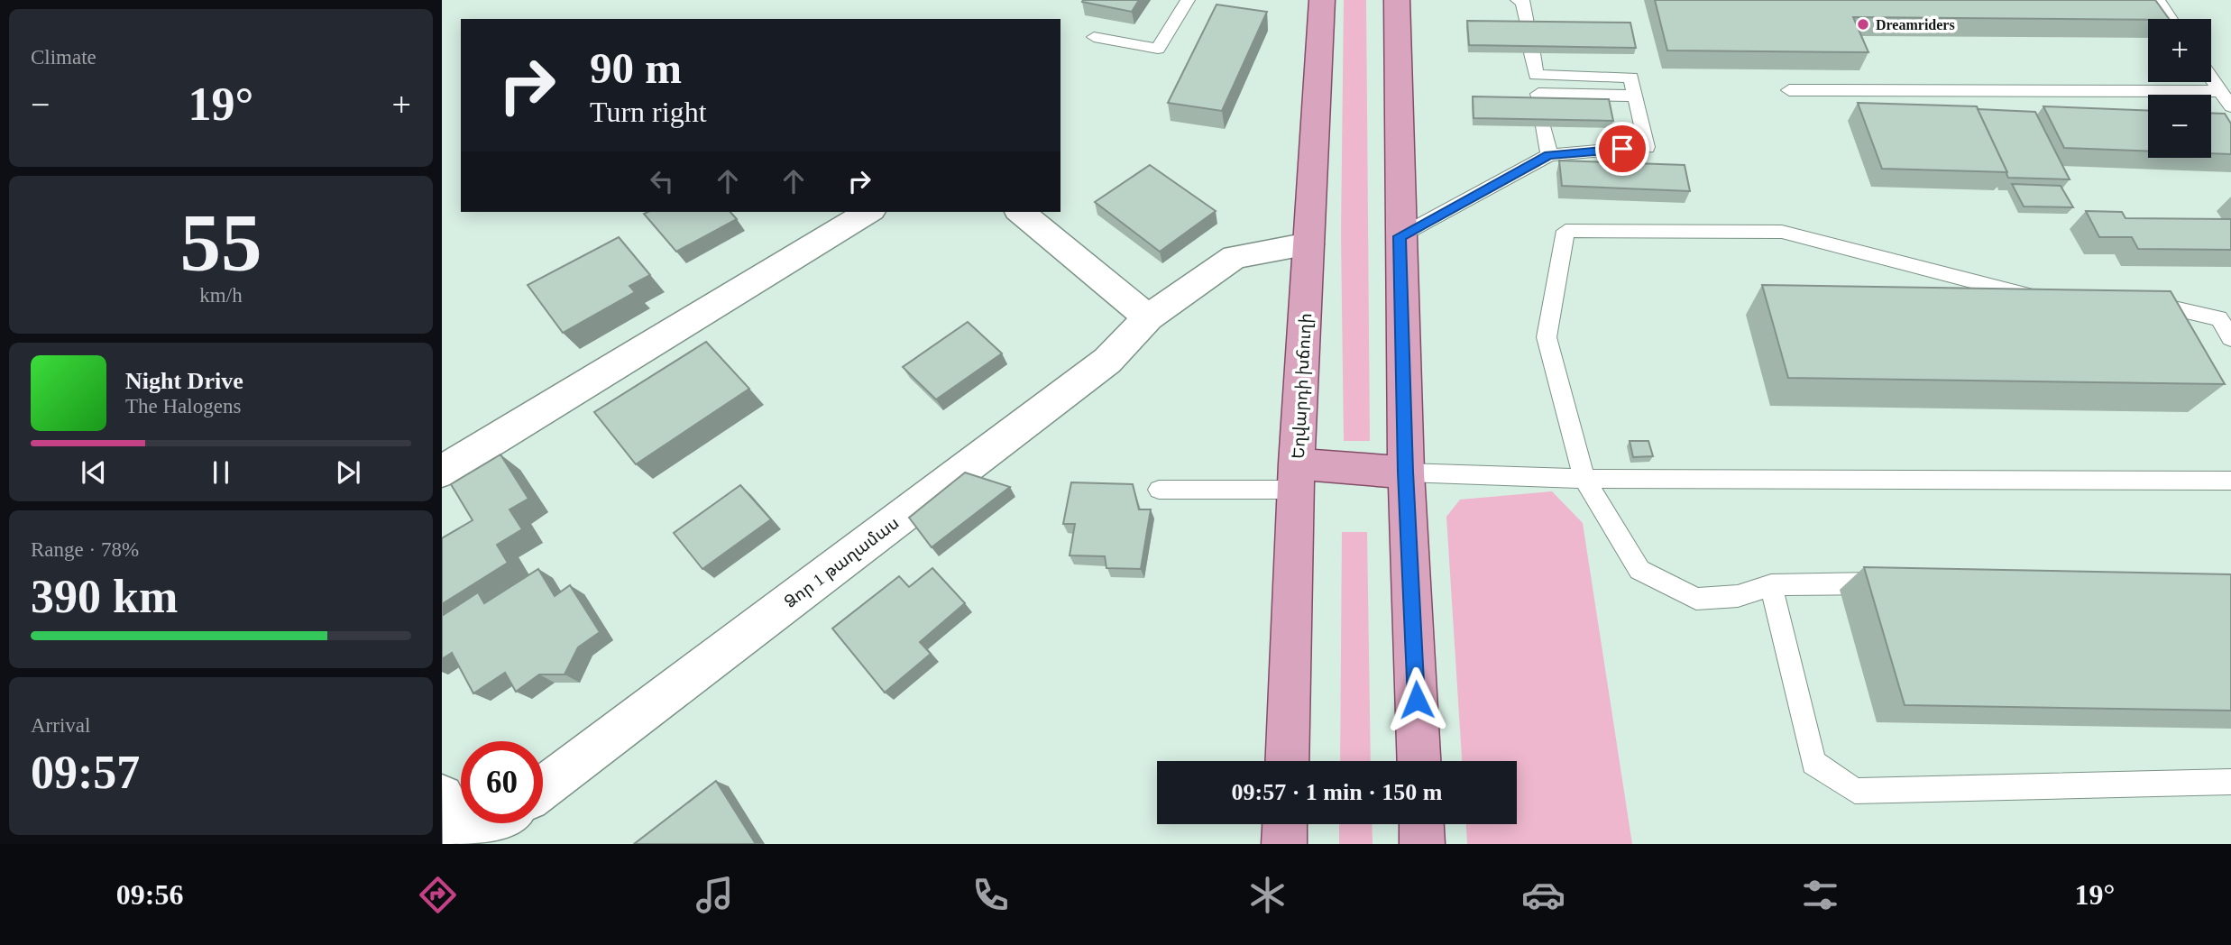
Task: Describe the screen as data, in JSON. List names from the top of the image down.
{
  "streets": {
    "main road": ["Եղվարդի խճուղի"],
    "street": ["Ձոր 1 թաղամաս"]
  },
  "crossings": [
    ["Եղվարդի խճուղի", "Ձոր 1 թաղամաս"]
  ],
  "places": ["Dreamriders"],
  "page": {
    "tile": [
      "Climate",
      ["55", "km/h"],
      ["Range · 78%", "390 km"],
      ["Arrival", "09:57"]
    ],
    "map_buttons": ["+", "−"],
    "turn": ["90 m", "Turn right"],
    "heat": ["−", "19°", "+"],
    "song": ["Night Drive", "The Halogens"],
    "limit": "60",
    "trip": "09:57 · 1 min · 150 m",
    "tabs": ["09:56", "19°"]
  }
}
